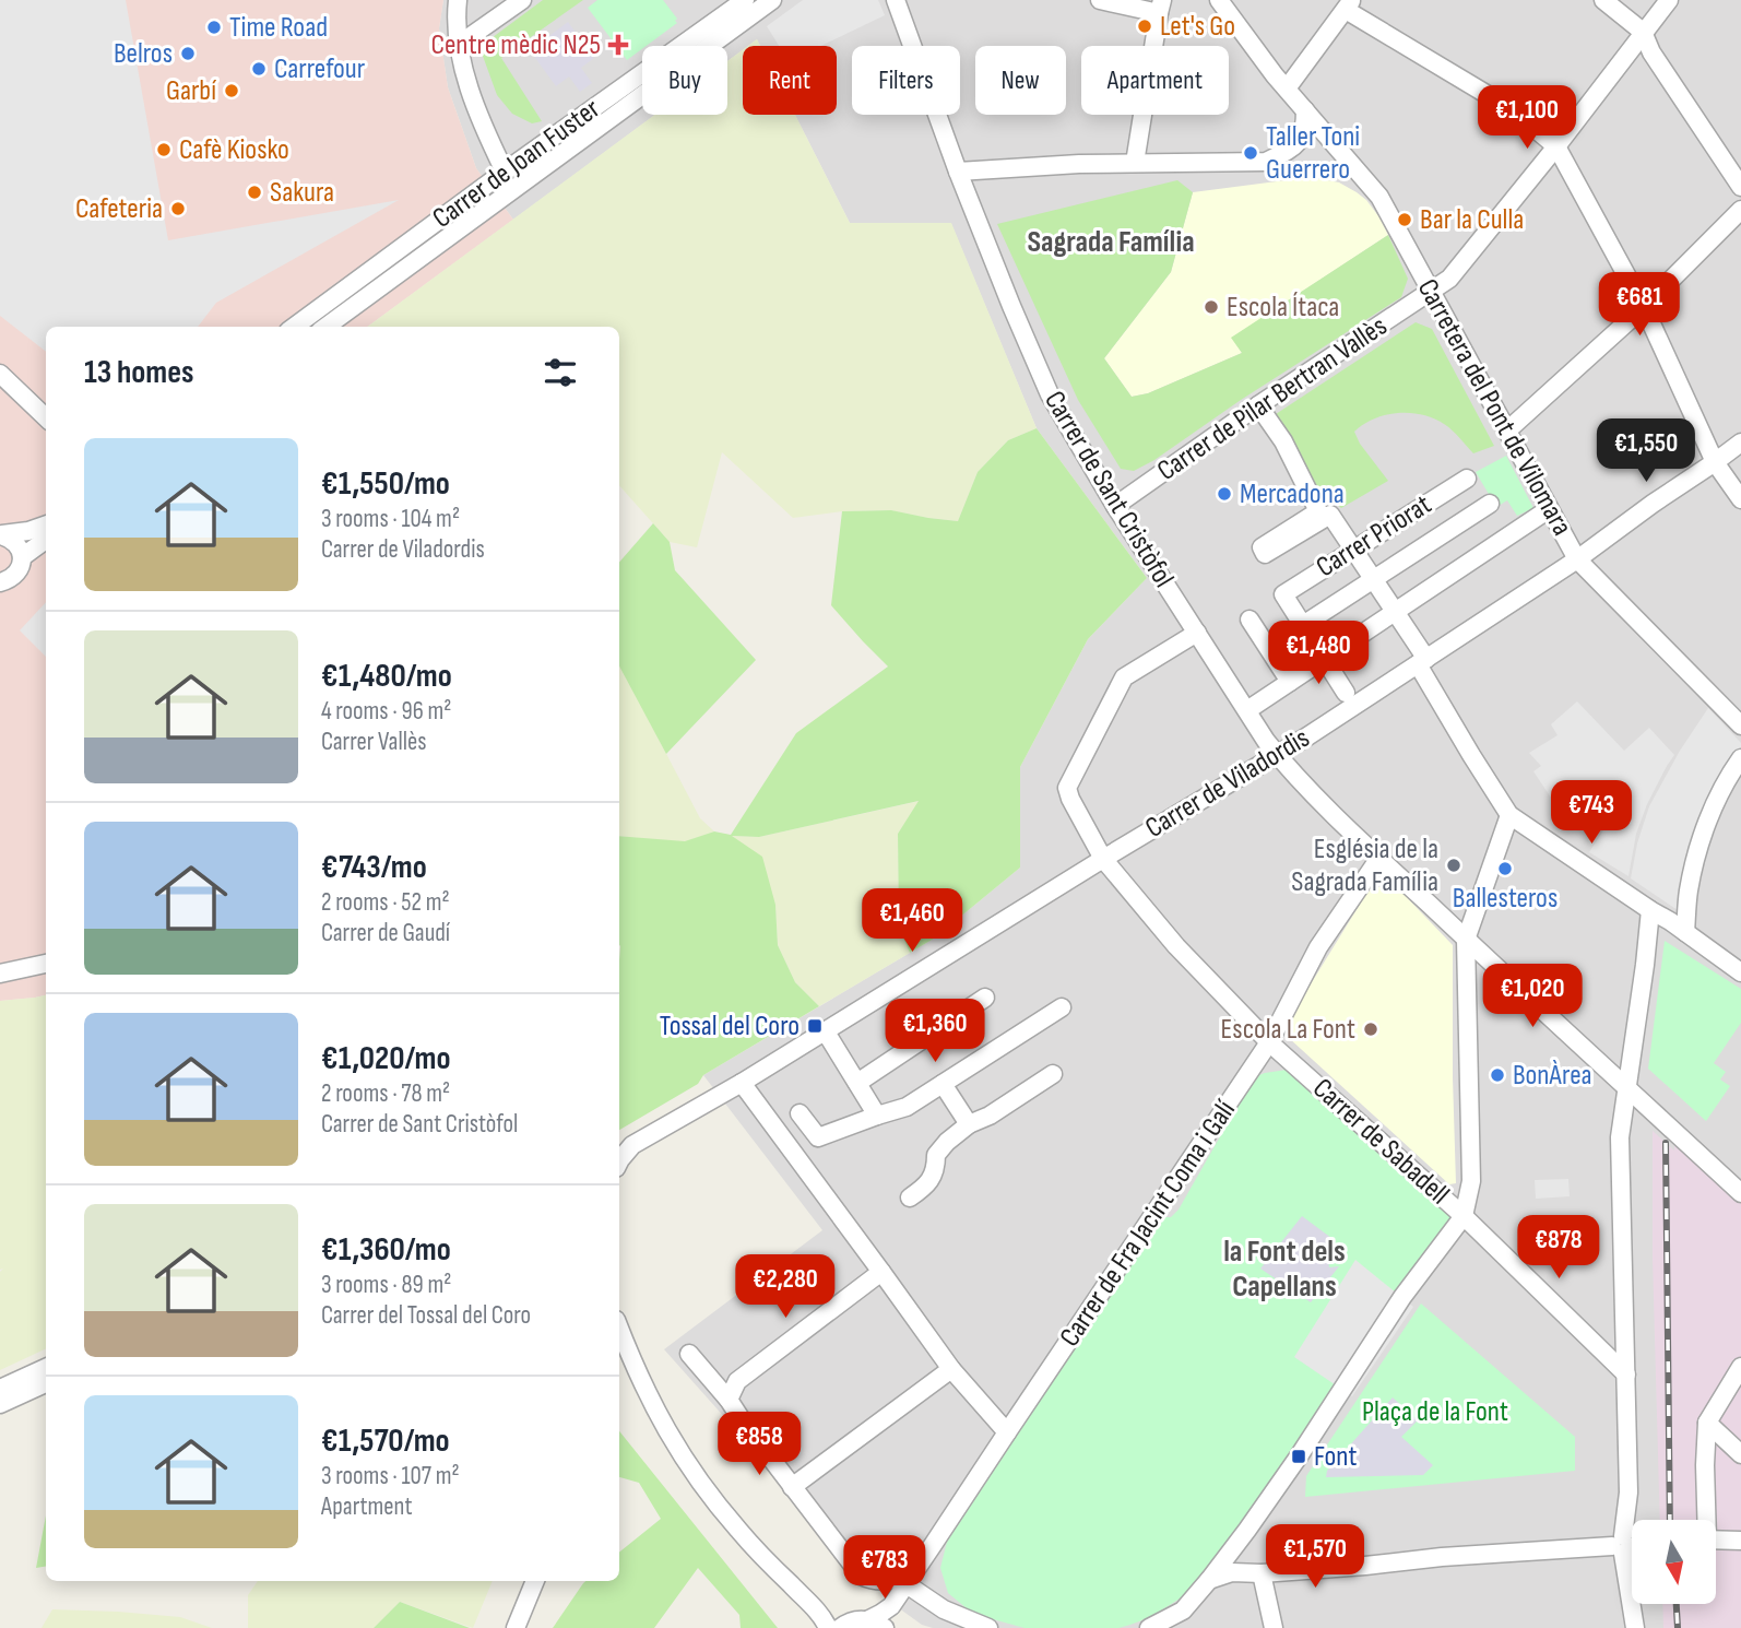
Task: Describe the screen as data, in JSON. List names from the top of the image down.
{
  "streets": {
    "street": [
      "Carrer de Joan Fuster",
      "Carrer de Pilar Bertran Vallès",
      "Carretera del Pont de Vilomara",
      "Carrer de Sant Cristòfol",
      "Carrer Priorat",
      "Carrer de Viladordis",
      "Carrer de Sabadell",
      "Carrer de Fra Jacint Coma i Galí"
    ]
  },
  "crossings": [
    ["Carrer de Pilar Bertran Vallès", "Carretera del Pont de Vilomara"],
    ["Carrer de Pilar Bertran Vallès", "Carrer de Sant Cristòfol"],
    ["Carretera del Pont de Vilomara", "Carrer de Viladordis"],
    ["Carrer de Sant Cristòfol", "Carrer de Viladordis"],
    ["Carrer de Sant Cristòfol", "Carrer de Sabadell"],
    ["Carrer de Sant Cristòfol", "Carrer de Fra Jacint Coma i Galí"],
    ["Carrer de Viladordis", "Carrer de Sabadell"],
    ["Carrer de Sabadell", "Carrer de Fra Jacint Coma i Galí"]
  ],
  "districts": ["Sagrada Família", "la Font dels Capellans"],
  "parks": ["Plaça de la Font"],
  "places": {
    "other": [
      "Let's Go",
      "Time Road",
      "Belros",
      "Carrefour",
      "Garbí",
      "Cafè Kiosko",
      "Taller Toni Guerrero",
      "Sakura",
      "Cafeteria",
      "Bar la Culla",
      "Escola Ítaca",
      "Mercadona",
      "Església de la Sagrada Família",
      "Ballesteros",
      "Escola La Font",
      "BonÀrea"
    ],
    "health": ["Centre mèdic N25"],
    "transit": ["Tossal del Coro", "Font"]
  },
  "north": "bottom",
  "page": {
    "chip": [
      "Buy",
      "Rent",
      "Filters",
      "New",
      "Apartment"
    ],
    "price": [
      "€1,100",
      "€681",
      "€1,550",
      "€1,480",
      "€743",
      "€1,460",
      "€1,020",
      "€1,360",
      "€878",
      "€2,280",
      "€858",
      "€1,570",
      "€783"
    ],
    "heading": "13 homes",
    "list": [
      {
        "name": "€1,550/mo",
        "note": "3 rooms · 104 m² · Carrer de Viladordis"
      },
      {
        "name": "€1,480/mo",
        "note": "4 rooms · 96 m² · Carrer Vallès"
      },
      {
        "name": "€743/mo",
        "note": "2 rooms · 52 m² · Carrer de Gaudí"
      },
      {
        "name": "€1,020/mo",
        "note": "2 rooms · 78 m² · Carrer de Sant Cristòfol"
      },
      {
        "name": "€1,360/mo",
        "note": "3 rooms · 89 m² · Carrer del Tossal del Coro"
      },
      {
        "name": "€1,570/mo",
        "note": "3 rooms · 107 m² · Apartment"
      }
    ]
  }
}
